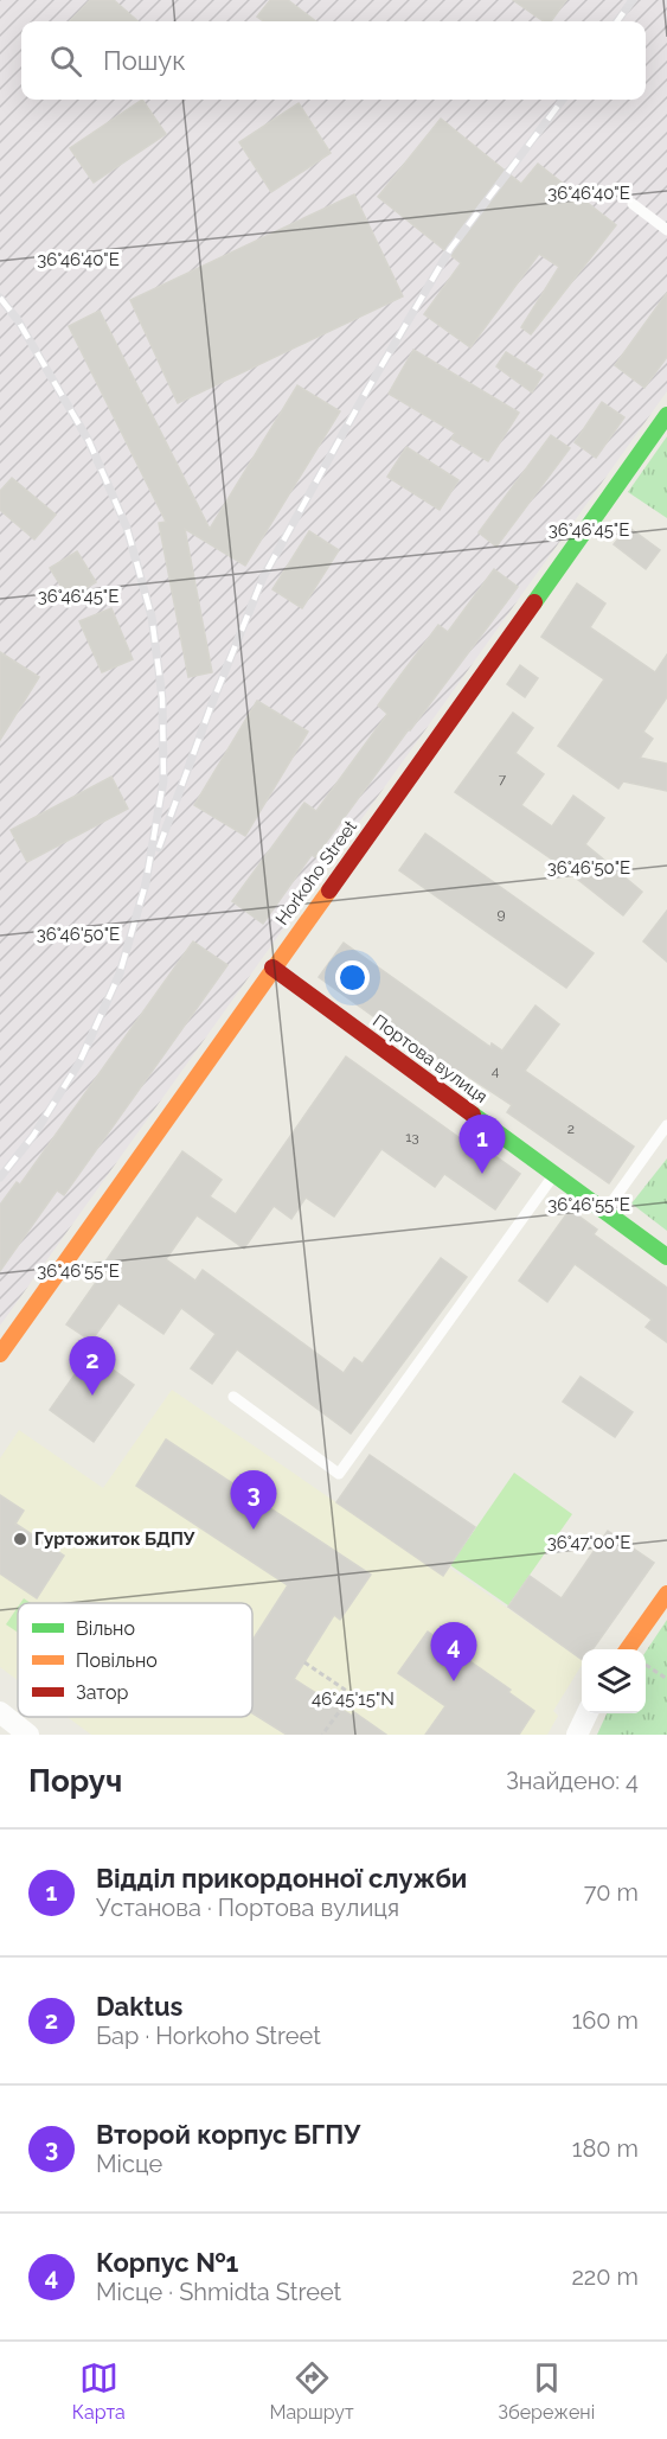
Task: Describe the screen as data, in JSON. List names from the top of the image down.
{
  "streets": {
    "street": ["Horkoho Street", "Портова вулиця"]
  },
  "crossings": [
    ["Horkoho Street", "Портова вулиця"]
  ],
  "places": ["Гуртожиток БДПУ"],
  "house_numbers": [
    "7",
    "9",
    "4",
    "2",
    "13"
  ],
  "legend": ["Вільно", "Повільно", "Затор"],
  "page": {
    "search": "Пошук",
    "pins": [
      "1",
      "2",
      "3",
      "4"
    ],
    "heading": ["Поруч", "Знайдено: 4"],
    "list": [
      {
        "mark": "1",
        "name": "Відділ прикордонної служби",
        "note": "Установа · Портова вулиця",
        "value": "70 m"
      },
      {
        "mark": "2",
        "name": "Daktus",
        "note": "Бар · Horkoho Street",
        "value": "160 m"
      },
      {
        "mark": "3",
        "name": "Второй корпус БГПУ",
        "note": "Місце",
        "value": "180 m"
      },
      {
        "mark": "4",
        "name": "Корпус №1",
        "note": "Місце · Shmidta Street",
        "value": "220 m"
      }
    ],
    "nav": ["Карта", "Маршрут", "Збережені"]
  },
  "coordinates": [
    "36°46'40\"E",
    "36°46'45\"E",
    "36°46'50\"E",
    "36°46'55\"E",
    "36°47'00\"E",
    "46°45'15\"N"
  ]
}
